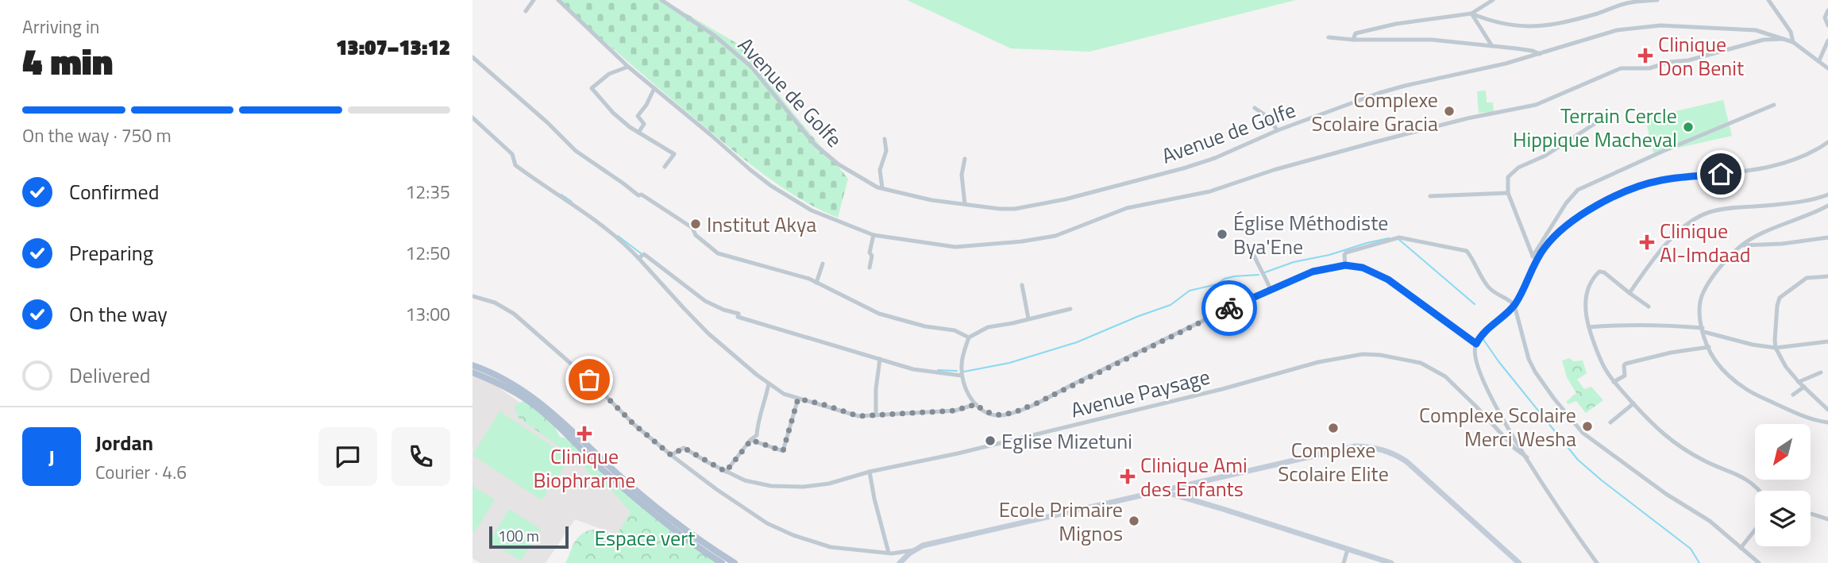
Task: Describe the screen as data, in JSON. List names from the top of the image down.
{
  "streets": {
    "street": ["Avenue de Golfe", "Avenue Paysage"]
  },
  "parks": ["Espace vert"],
  "places": {
    "health": [
      "Clinique Don Benit",
      "Clinique Al-Imdaad",
      "Clinique Biophrarme",
      "Clinique Ami des Enfants"
    ],
    "other": [
      "Complexe Scolaire Gracia",
      "Terrain Cercle Hippique Macheval",
      "Institut Akya",
      "Église Méthodiste Bya'Ene",
      "Complexe Scolaire Merci Wesha",
      "Complexe Scolaire Elite",
      "Eglise Mizetuni",
      "Ecole Primaire Mignos"
    ]
  },
  "scale_bar": "100 m",
  "north": "bottom left",
  "page": {
    "heading": ["4 min", "Arriving in", "13:07–13:12"],
    "panel": ["Jordan", "Courier · 4.6"],
    "bar": "On the way · 750 m",
    "list": [
      ["Confirmed", "12:35"],
      ["Preparing", "12:50"],
      ["On the way", "13:00"],
      "Delivered"
    ],
    "round": "J",
    "scale": "100 m"
  }
}
